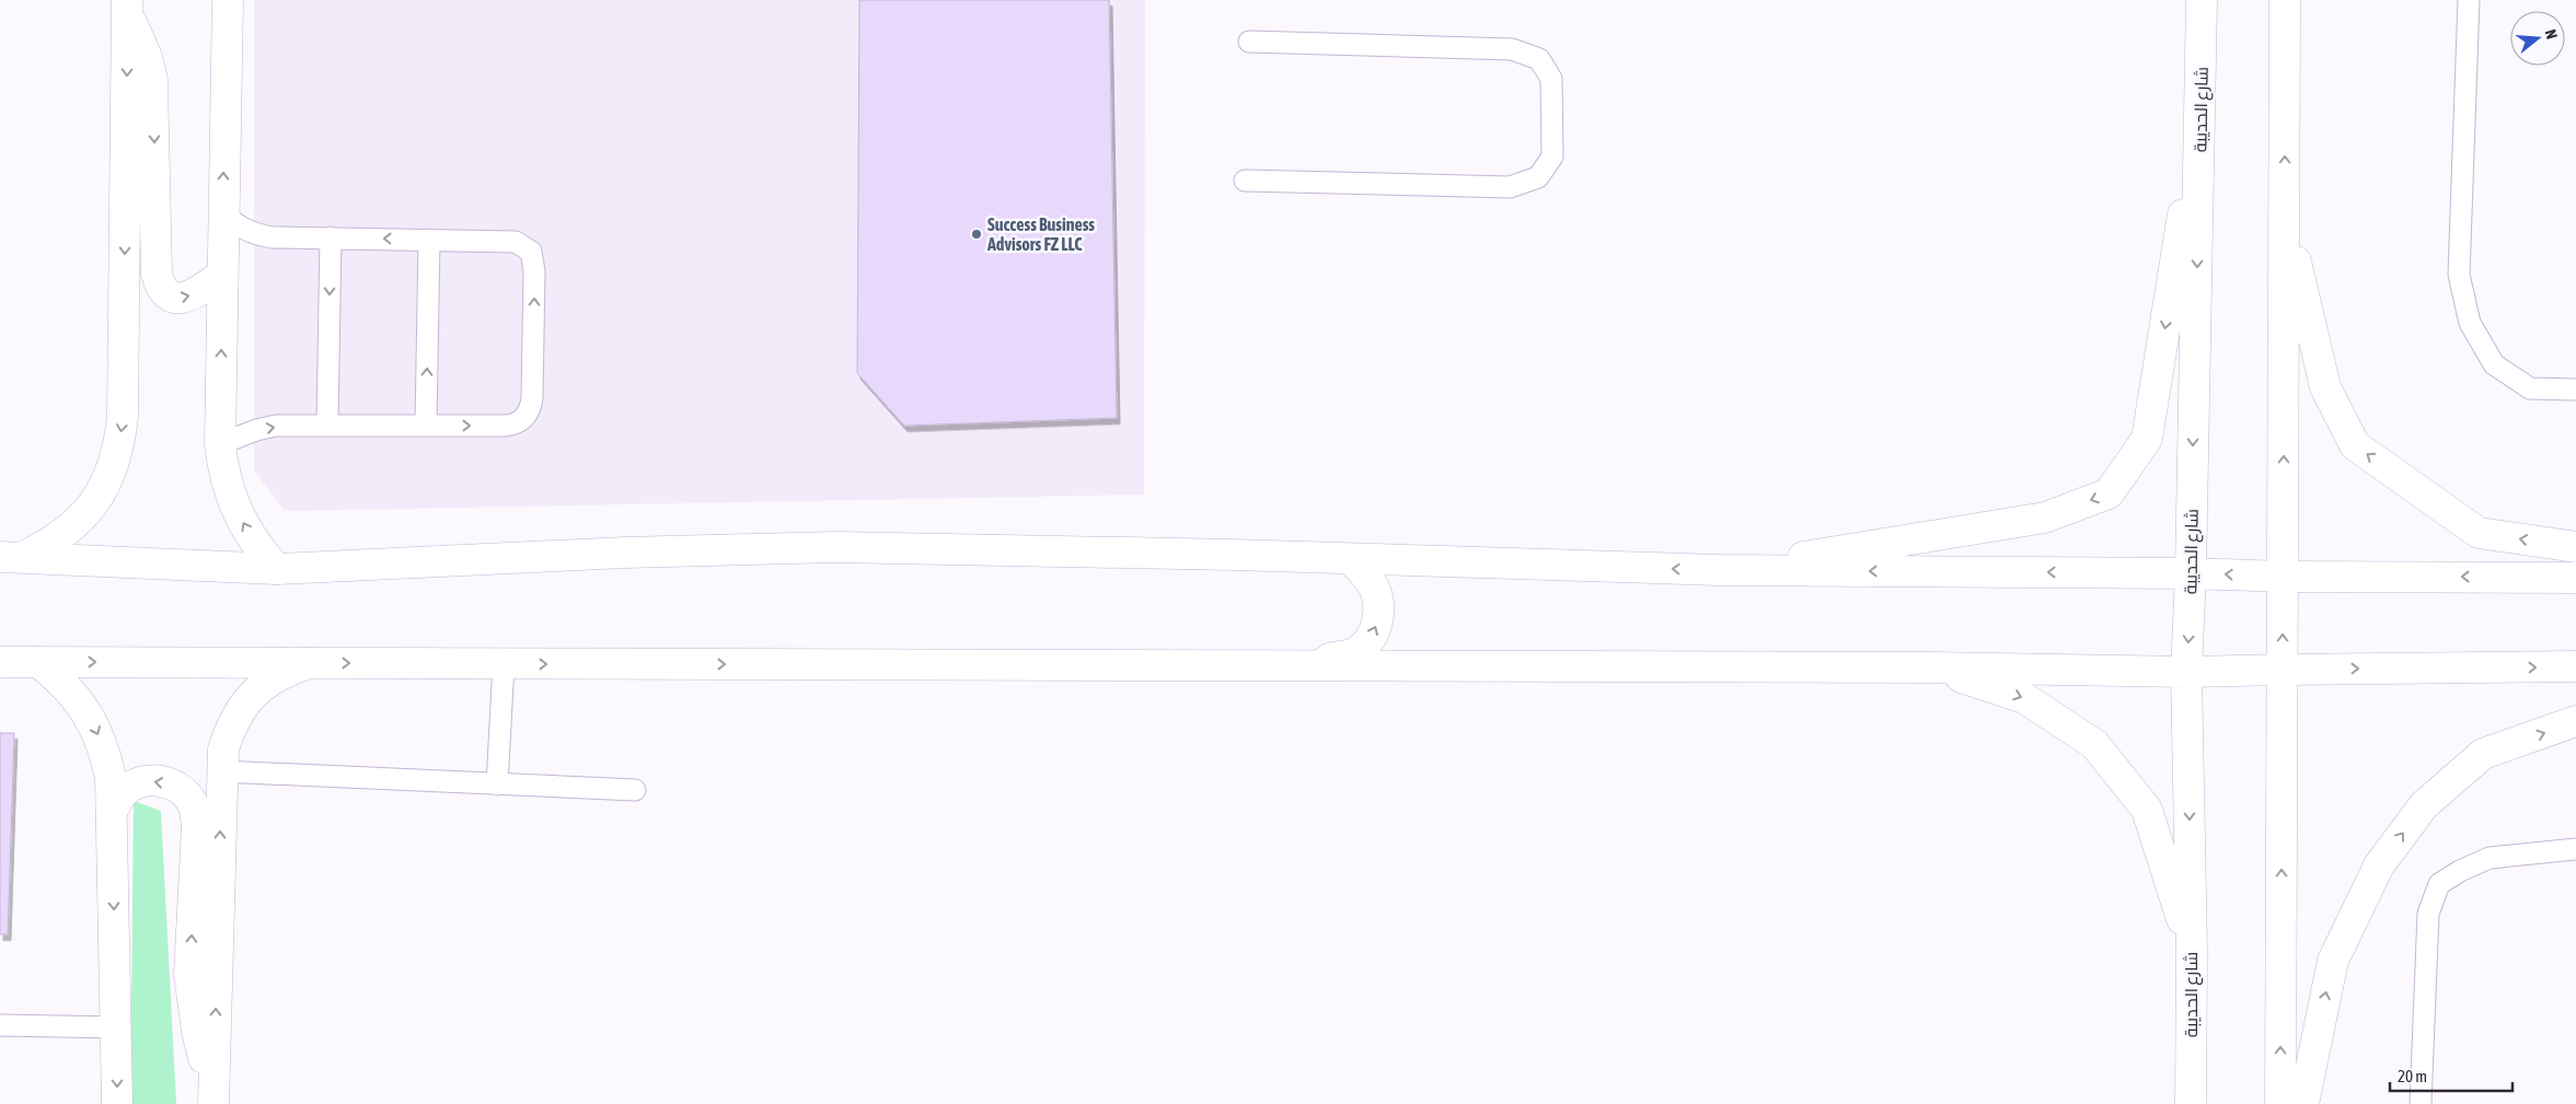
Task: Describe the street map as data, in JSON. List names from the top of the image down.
{
  "streets": {
    "main road": ["شارع الحديبة"]
  },
  "places": ["Success Business Advisors FZ LLC"],
  "scale_bar": "20 m",
  "north": "right"
}
